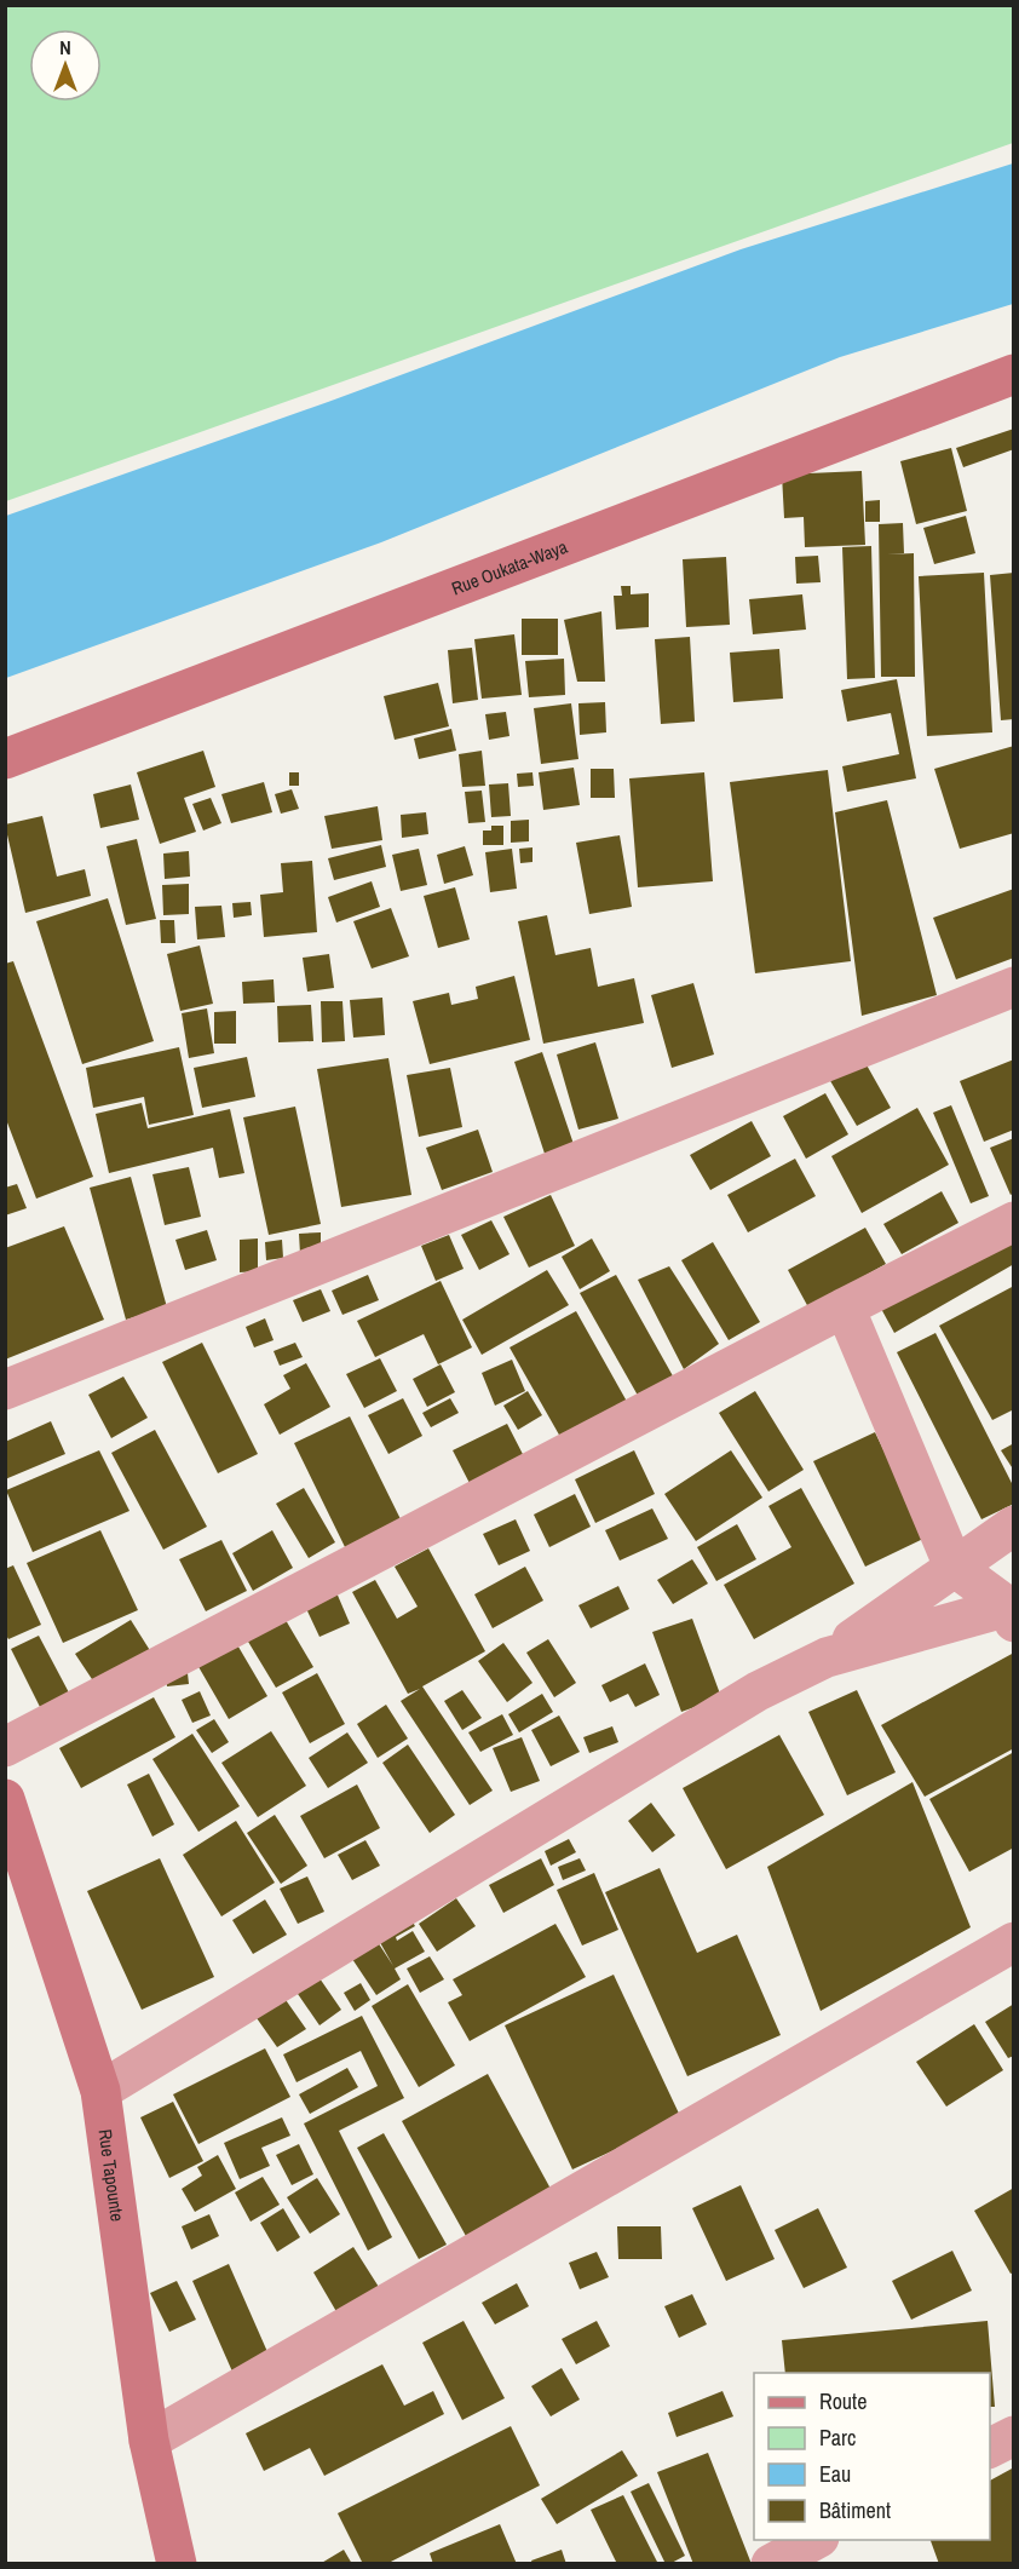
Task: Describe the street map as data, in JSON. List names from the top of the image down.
{
  "streets": {
    "street": ["Rue Oukata-Waya", "Rue Tapounte"]
  },
  "legend": [
    "Route",
    "Parc",
    "Eau",
    "Bâtiment"
  ],
  "north": "top"
}
